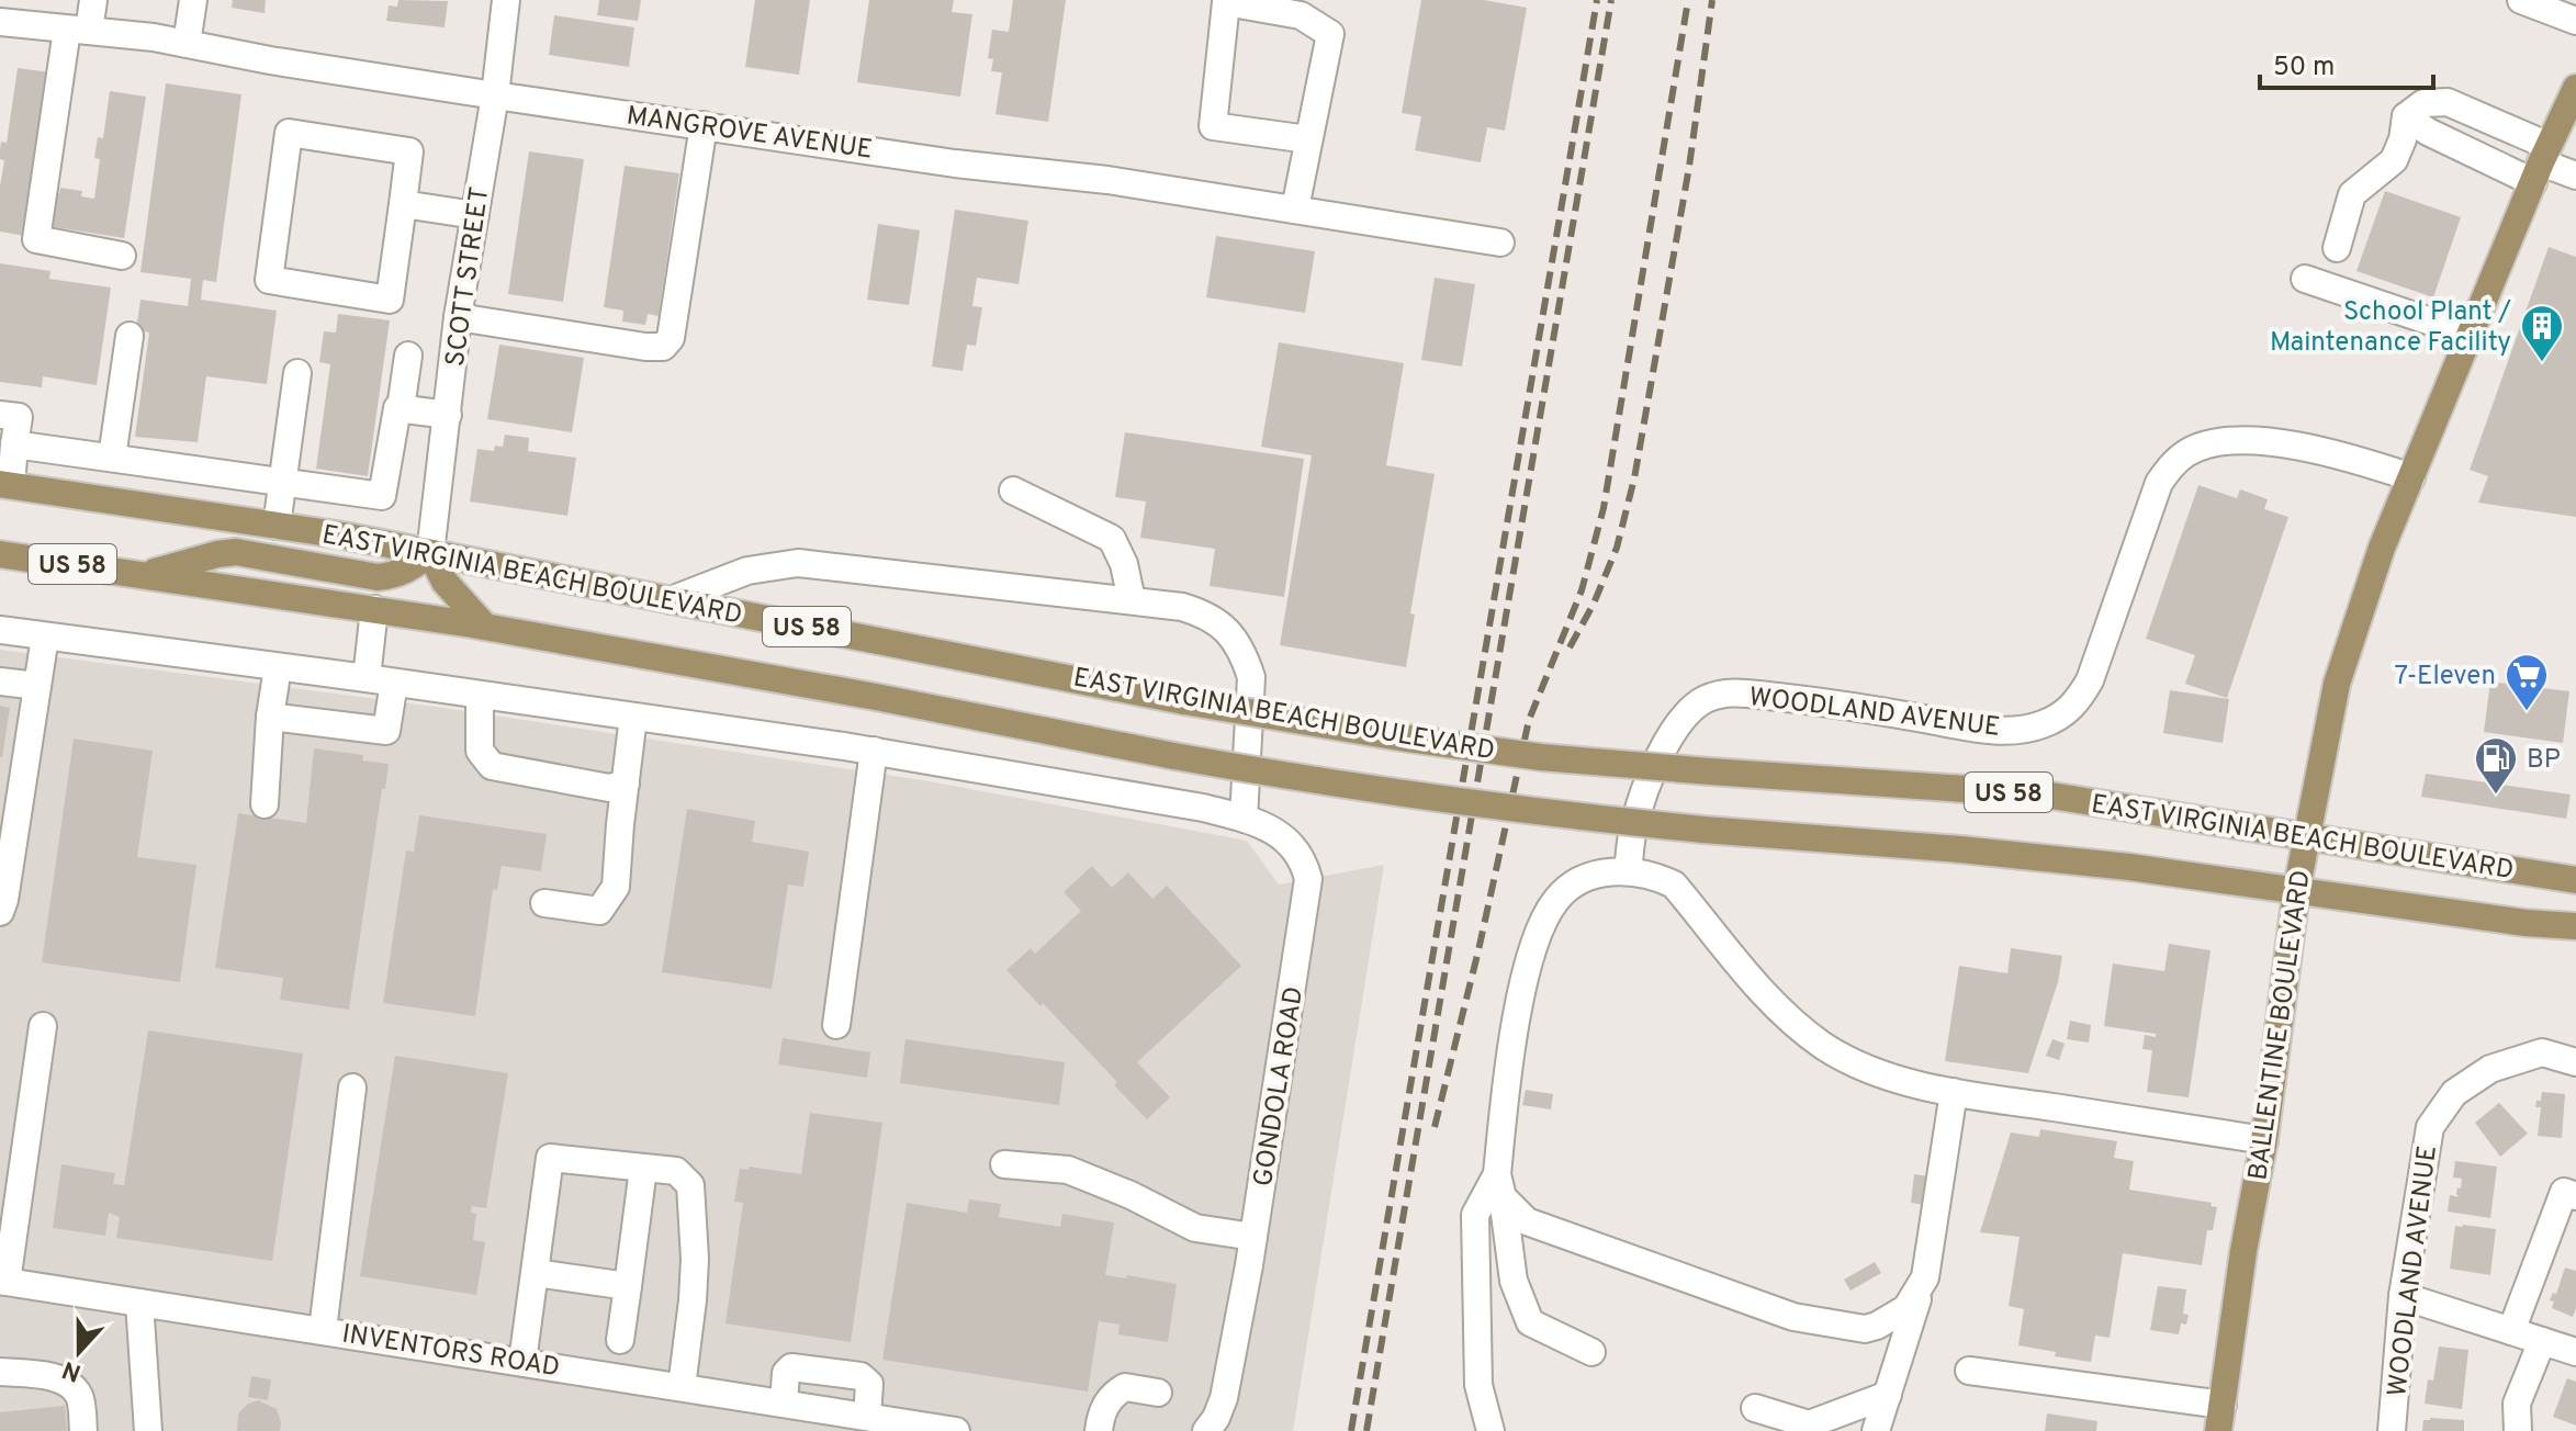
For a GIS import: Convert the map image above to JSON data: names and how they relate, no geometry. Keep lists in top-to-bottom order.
{
  "streets": {
    "main road": ["US 58", "EAST VIRGINIA BEACH BOULEVARD", "BALLENTINE BOULEVARD"],
    "street": [
      "MANGROVE AVENUE",
      "SCOTT STREET",
      "WOODLAND AVENUE",
      "GONDOLA ROAD",
      "INVENTORS ROAD"
    ]
  },
  "crossings": [
    ["MANGROVE AVENUE", "SCOTT STREET"],
    ["SCOTT STREET", "EAST VIRGINIA BEACH BOULEVARD"],
    ["EAST VIRGINIA BEACH BOULEVARD", "BALLENTINE BOULEVARD"],
    ["WOODLAND AVENUE", "BALLENTINE BOULEVARD"]
  ],
  "places": {
    "building": ["School Plant / Maintenance Facility"],
    "supermarket": ["7-Eleven"],
    "fuel station": ["BP"]
  },
  "scale_bar": "50 m",
  "north": "bottom"
}
